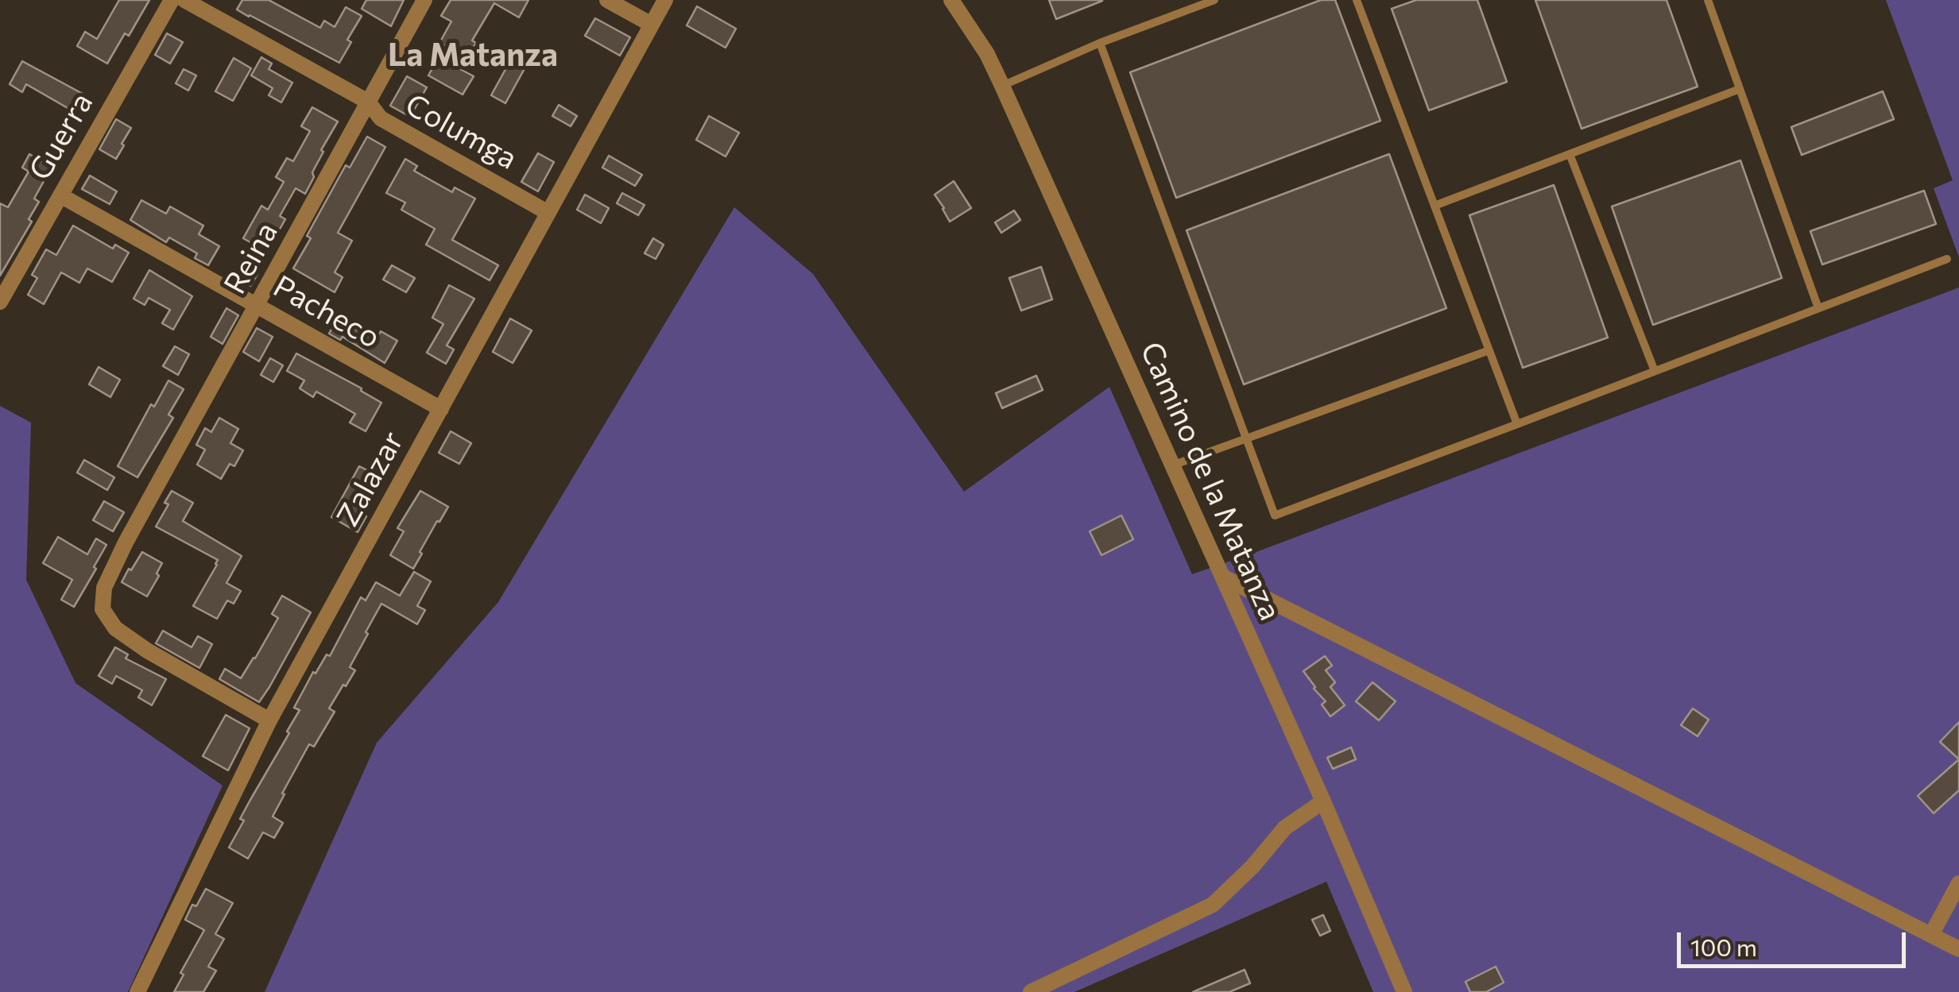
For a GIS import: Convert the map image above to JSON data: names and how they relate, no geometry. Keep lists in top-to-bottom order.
{
  "streets": {
    "street": [
      "Columga",
      "Guerra",
      "Reina",
      "Pacheco",
      "Zalazar",
      "Camino de la Matanza"
    ]
  },
  "crossings": [
    ["Columga", "Reina"],
    ["Columga", "Zalazar"],
    ["Guerra", "Pacheco"],
    ["Reina", "Pacheco"],
    ["Reina", "Zalazar"],
    ["Pacheco", "Zalazar"]
  ],
  "districts": ["La Matanza"],
  "scale_bar": "100 m"
}
